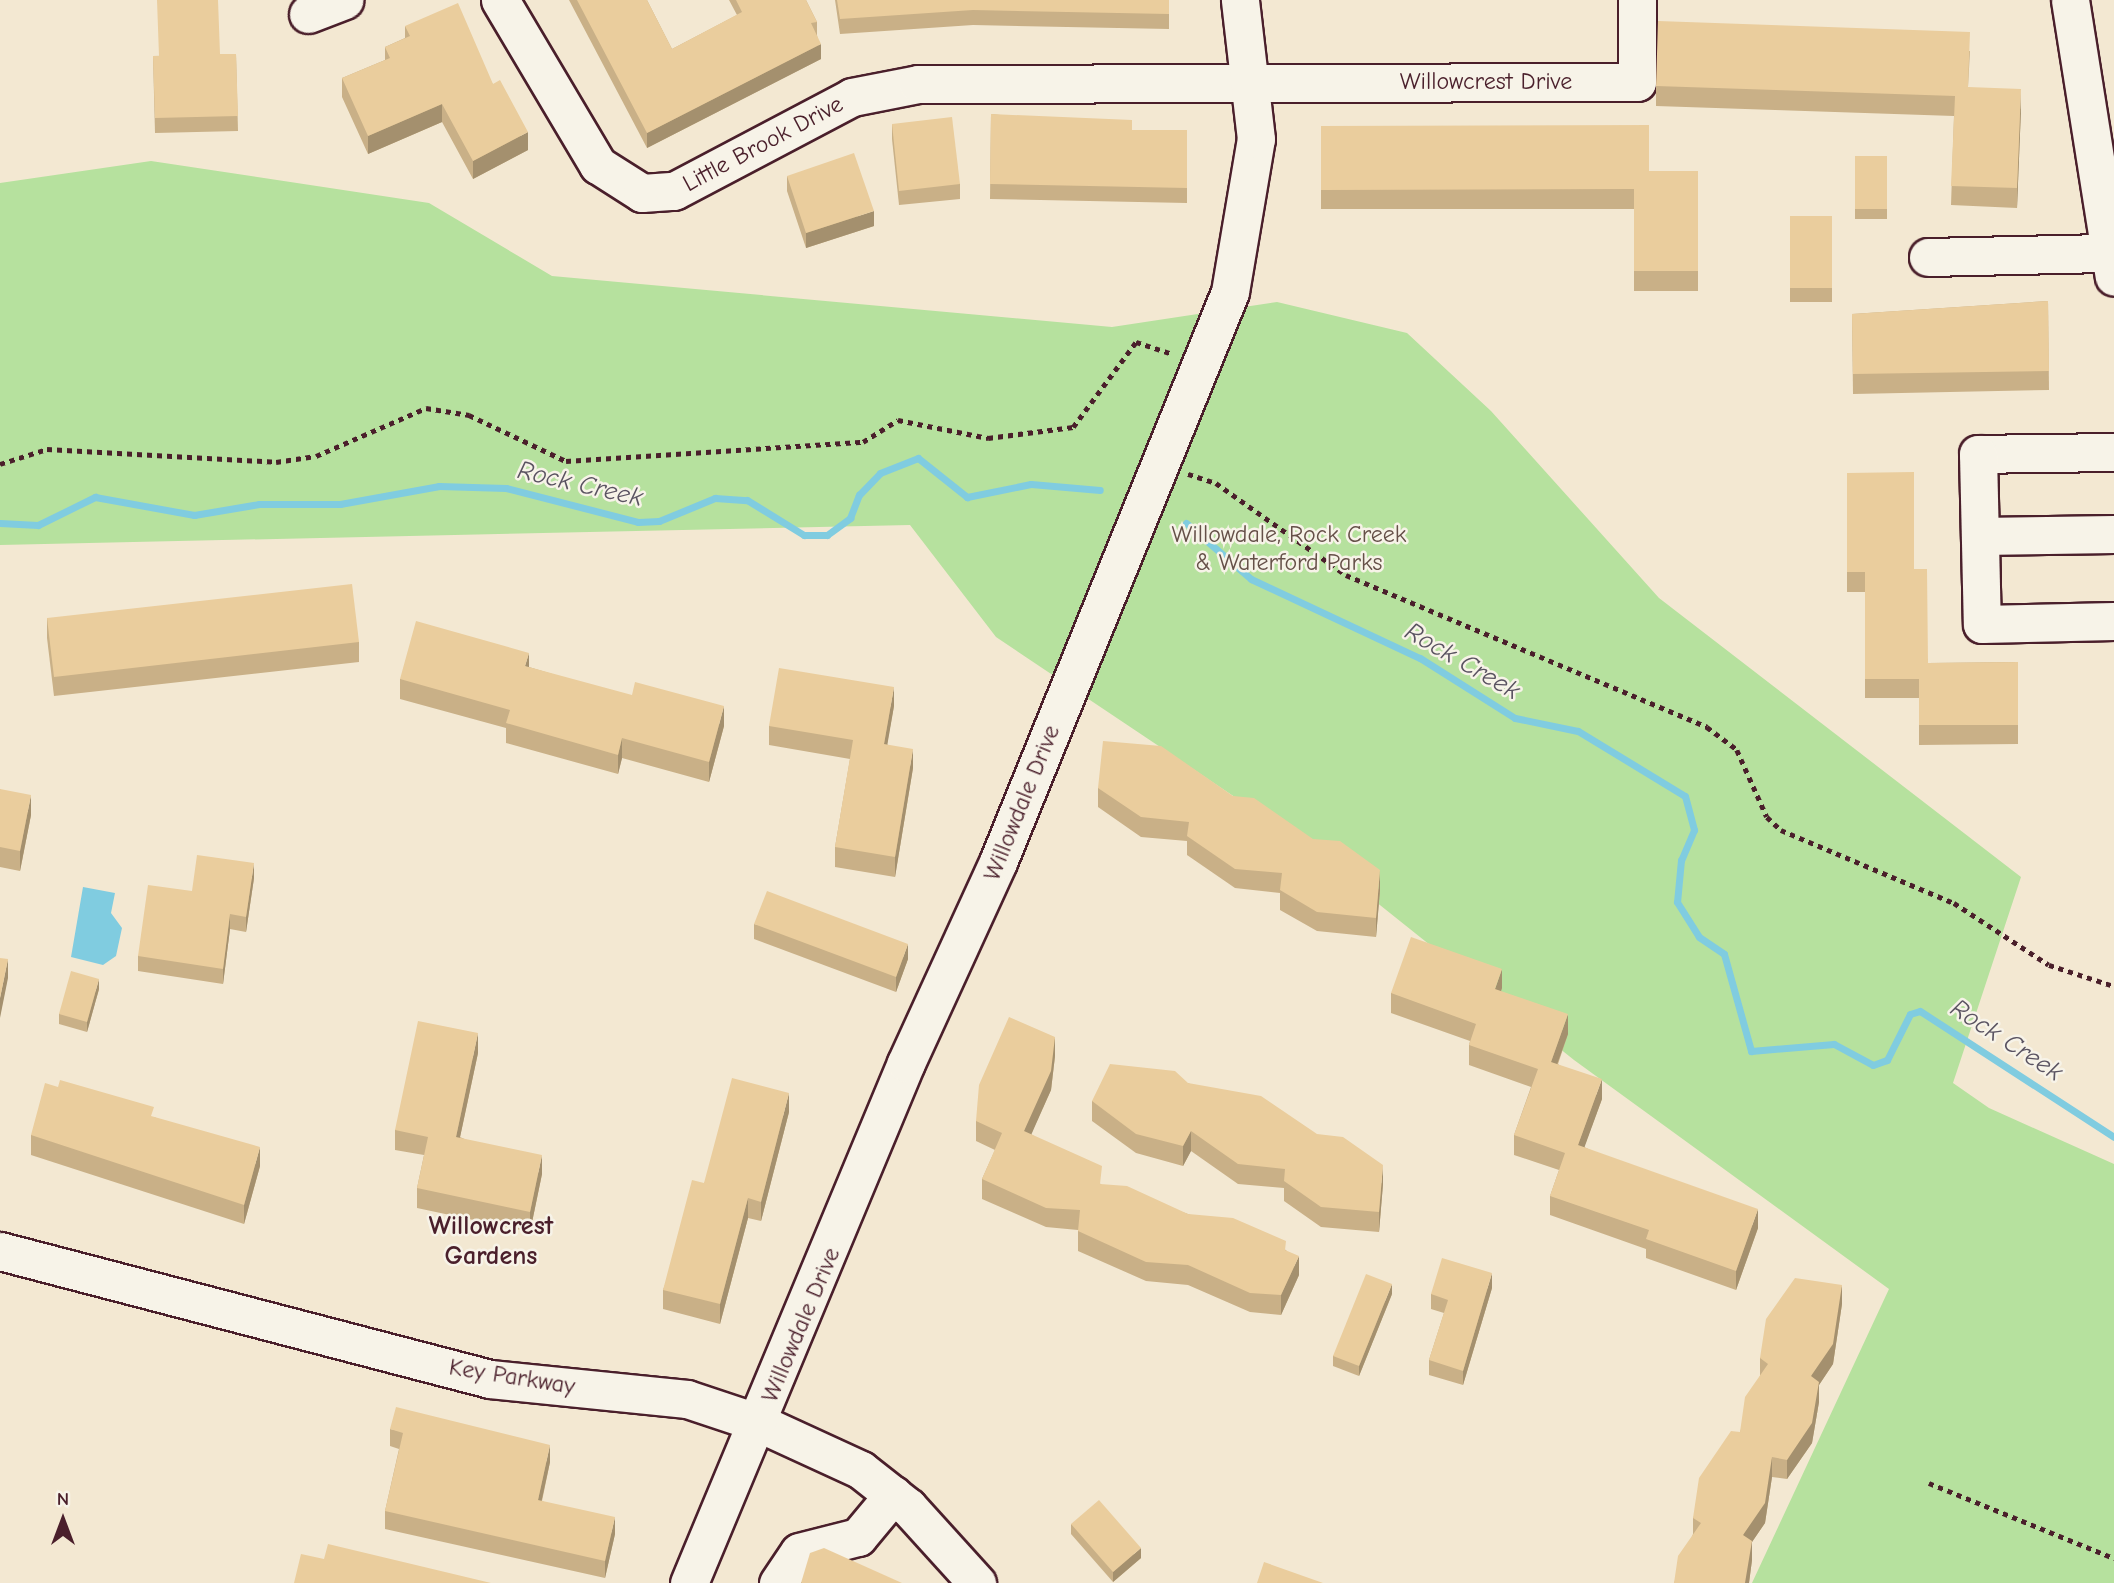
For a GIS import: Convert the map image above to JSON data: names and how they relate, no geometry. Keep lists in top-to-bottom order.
{
  "streets": {
    "street": [
      "Willowcrest Drive",
      "Little Brook Drive",
      "Willowdale Drive",
      "Key Parkway"
    ]
  },
  "crossings": [
    ["Willowcrest Drive", "Little Brook Drive"],
    ["Willowcrest Drive", "Willowdale Drive"],
    ["Little Brook Drive", "Willowdale Drive"],
    ["Willowdale Drive", "Key Parkway"]
  ],
  "districts": ["Willowcrest Gardens"],
  "water": ["Rock Creek"],
  "parks": ["Willowdale, Rock Creek & Waterford Parks"],
  "north": "top"
}
